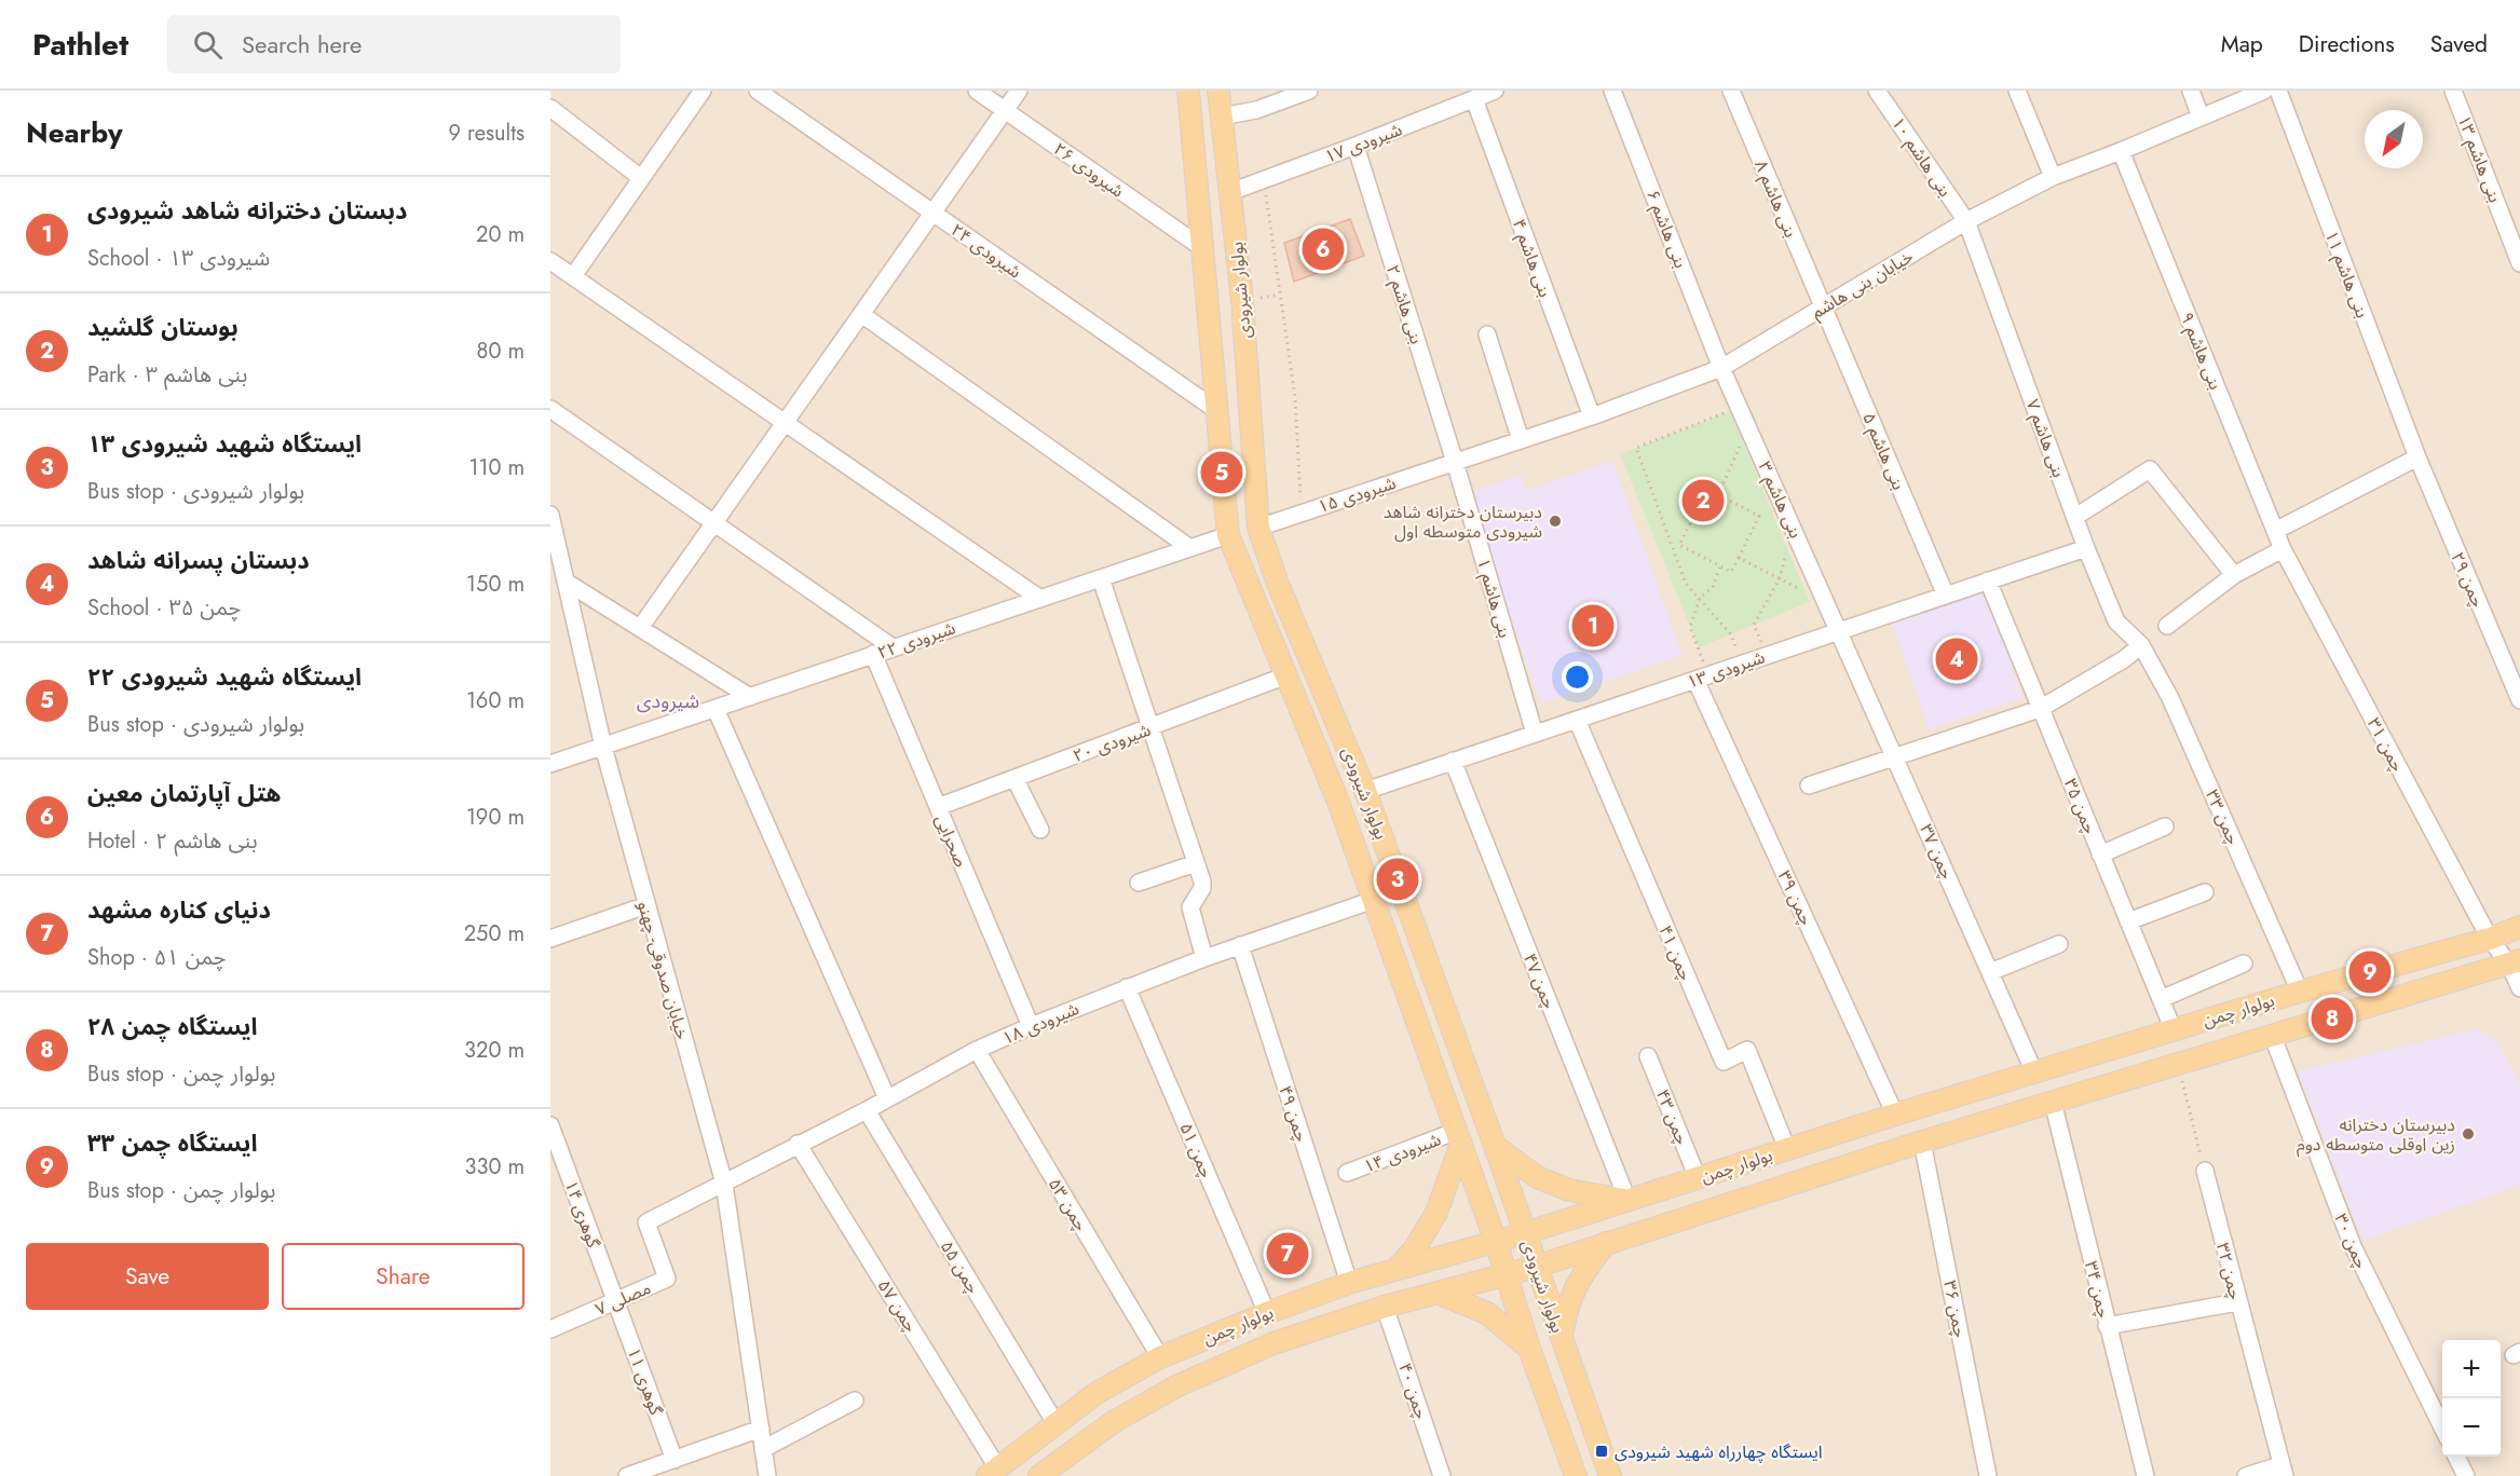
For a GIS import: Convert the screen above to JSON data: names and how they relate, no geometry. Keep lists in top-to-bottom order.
{
  "streets": {
    "main road": ["بولوار شیرودی", "بولوار چمن"],
    "street": [
      "شیرودی ۱۷",
      "بنی هاشم ۱۰",
      "بنی هاشم ۱۳",
      "شیرودی ۲۶",
      "بنی هاشم ۸",
      "بنی هاشم ۶",
      "شیرودی ۲۴",
      "بنی هاشم ۴",
      "بنی هاشم ۱۱",
      "خیابان بنی هاشم",
      "بنی هاشم ۲",
      "بنی هاشم ۹",
      "بنی هاشم ۷",
      "بنی هاشم ۵",
      "شیرودی ۱۵",
      "بنی هاشم ۳",
      "چمن ۲۹",
      "بنی هاشم ۱",
      "شیرودی ۲۲",
      "شیرودی ۱۳",
      "شیرودی ۲۰",
      "چمن ۳۱",
      "چمن ۳۵",
      "چمن ۳۳",
      "صحرایی",
      "چمن ۳۷",
      "چمن ۳۹",
      "چمن ۴۱",
      "خیابان صدوقی- چهنو",
      "چمن ۴۷",
      "شیرودی ۱۸",
      "چمن ۴۹",
      "چمن ۴۳",
      "چمن ۵۱",
      "شیرودی ۱۴",
      "چمن ۵۳",
      "گوهری ۱۴",
      "چمن ۳۰",
      "چمن ۵۵",
      "چمن ۳۲",
      "چمن ۳۴",
      "مصلی ۷",
      "چمن ۵۷",
      "چمن ۳۶",
      "گوهری ۱۱",
      "چمن ۴۰"
    ]
  },
  "crossings": [
    ["شیرودی ۱۷", "بنی هاشم ۴"],
    ["شیرودی ۱۷", "بولوار شیرودی"],
    ["شیرودی ۱۷", "بنی هاشم ۲"],
    ["بنی هاشم ۱۰", "خیابان بنی هاشم"],
    ["بنی هاشم ۱۰", "بنی هاشم ۷"],
    ["شیرودی ۲۶", "بولوار شیرودی"],
    ["بنی هاشم ۸", "خیابان بنی هاشم"],
    ["بنی هاشم ۸", "بنی هاشم ۵"],
    ["بنی هاشم ۶", "خیابان بنی هاشم"],
    ["بنی هاشم ۶", "بنی هاشم ۳"],
    ["شیرودی ۲۴", "بولوار شیرودی"],
    ["بنی هاشم ۴", "خیابان بنی هاشم"],
    ["بنی هاشم ۱۱", "چمن ۲۹"],
    ["خیابان بنی هاشم", "بنی هاشم ۲"],
    ["خیابان بنی هاشم", "بنی هاشم ۹"],
    ["خیابان بنی هاشم", "بنی هاشم ۷"],
    ["خیابان بنی هاشم", "بنی هاشم ۵"],
    ["خیابان بنی هاشم", "شیرودی ۱۵"],
    ["خیابان بنی هاشم", "بنی هاشم ۳"],
    ["خیابان بنی هاشم", "بنی هاشم ۱"],
    ["بولوار شیرودی", "شیرودی ۱۵"],
    ["بولوار شیرودی", "شیرودی ۲۲"],
    ["بولوار شیرودی", "شیرودی ۱۳"],
    ["بولوار شیرودی", "شیرودی ۲۰"],
    ["بولوار شیرودی", "بولوار چمن"],
    ["بولوار شیرودی", "شیرودی ۱۸"],
    ["بولوار شیرودی", "شیرودی ۱۴"],
    ["بنی هاشم ۲", "شیرودی ۱۵"],
    ["بنی هاشم ۲", "بنی هاشم ۱"],
    ["بنی هاشم ۹", "چمن ۳۱"],
    ["بنی هاشم ۷", "شیرودی ۱۳"],
    ["بنی هاشم ۷", "چمن ۳۳"],
    ["بنی هاشم ۵", "شیرودی ۱۳"],
    ["شیرودی ۱۵", "بنی هاشم ۱"],
    ["بنی هاشم ۳", "شیرودی ۱۳"],
    ["بنی هاشم ۳", "چمن ۳۷"],
    ["بنی هاشم ۱", "شیرودی ۱۳"],
    ["شیرودی ۲۲", "صحرایی"],
    ["شیرودی ۲۲", "خیابان صدوقی- چهنو"],
    ["شیرودی ۱۳", "چمن ۳۵"],
    ["شیرودی ۱۳", "چمن ۳۷"],
    ["شیرودی ۱۳", "چمن ۳۹"],
    ["شیرودی ۱۳", "چمن ۴۱"],
    ["شیرودی ۱۳", "چمن ۴۷"],
    ["شیرودی ۲۰", "صحرایی"],
    ["چمن ۳۱", "بولوار چمن"],
    ["چمن ۳۵", "بولوار چمن"],
    ["چمن ۳۳", "بولوار چمن"],
    ["صحرایی", "شیرودی ۱۸"],
    ["چمن ۳۷", "بولوار چمن"],
    ["چمن ۳۹", "بولوار چمن"],
    ["چمن ۴۱", "بولوار چمن"],
    ["خیابان صدوقی- چهنو", "شیرودی ۱۸"],
    ["خیابان صدوقی- چهنو", "مصلی ۷"],
    ["چمن ۴۷", "بولوار چمن"],
    ["بولوار چمن", "چمن ۴۹"],
    ["بولوار چمن", "چمن ۴۳"],
    ["بولوار چمن", "چمن ۵۱"],
    ["بولوار چمن", "چمن ۵۳"],
    ["بولوار چمن", "چمن ۳۰"],
    ["بولوار چمن", "چمن ۵۵"],
    ["بولوار چمن", "چمن ۳۴"],
    ["بولوار چمن", "چمن ۵۷"],
    ["بولوار چمن", "چمن ۳۶"],
    ["بولوار چمن", "چمن ۴۰"],
    ["شیرودی ۱۸", "چمن ۴۹"],
    ["شیرودی ۱۸", "چمن ۵۱"],
    ["شیرودی ۱۸", "چمن ۵۳"],
    ["شیرودی ۱۸", "چمن ۵۵"],
    ["شیرودی ۱۸", "مصلی ۷"],
    ["شیرودی ۱۸", "چمن ۵۷"],
    ["گوهری ۱۴", "مصلی ۷"],
    ["گوهری ۱۴", "گوهری ۱۱"],
    ["مصلی ۷", "گوهری ۱۱"]
  ],
  "districts": ["شیرودی"],
  "places": {
    "other": ["دبیرستان دخترانه شاهد شیرودی متوسطه اول", "دبیرستان دخترانه زین اوقلی متوسطه دوم"],
    "transit": ["ایستگاه چهارراه شهید شیرودی"]
  },
  "north": "bottom left",
  "page": {
    "header": "Pathlet",
    "search": "Search here",
    "nav": ["Map", "Directions", "Saved"],
    "heading": ["Nearby", "9 results"],
    "list": [
      {
        "mark": "1",
        "name": "دبستان دخترانه شاهد شیرودی",
        "note": "School · شیرودی ۱۳",
        "value": "20 m"
      },
      {
        "mark": "2",
        "name": "بوستان گلشید",
        "note": "Park · بنی هاشم ۳",
        "value": "80 m"
      },
      {
        "mark": "3",
        "name": "ایستگاه شهید شیرودی ۱۳",
        "note": "Bus stop · بولوار شیرودی",
        "value": "110 m"
      },
      {
        "mark": "4",
        "name": "دبستان پسرانه شاهد",
        "note": "School · چمن ۳۵",
        "value": "150 m"
      },
      {
        "mark": "5",
        "name": "ایستگاه شهید شیرودی ۲۲",
        "note": "Bus stop · بولوار شیرودی",
        "value": "160 m"
      },
      {
        "mark": "6",
        "name": "هتل آپارتمان معین",
        "note": "Hotel · بنی هاشم ۲",
        "value": "190 m"
      },
      {
        "mark": "7",
        "name": "دنیای کناره مشهد",
        "note": "Shop · چمن ۵۱",
        "value": "250 m"
      },
      {
        "mark": "8",
        "name": "ایستگاه چمن ۲۸",
        "note": "Bus stop · بولوار چمن",
        "value": "320 m"
      },
      {
        "mark": "9",
        "name": "ایستگاه چمن ۳۳",
        "note": "Bus stop · بولوار چمن",
        "value": "330 m"
      }
    ],
    "pins": [
      "6",
      "5",
      "2",
      "1",
      "4",
      "3",
      "9",
      "8",
      "7"
    ],
    "buttons": ["Save", "Share"],
    "map_buttons": ["+", "−"]
  }
}
